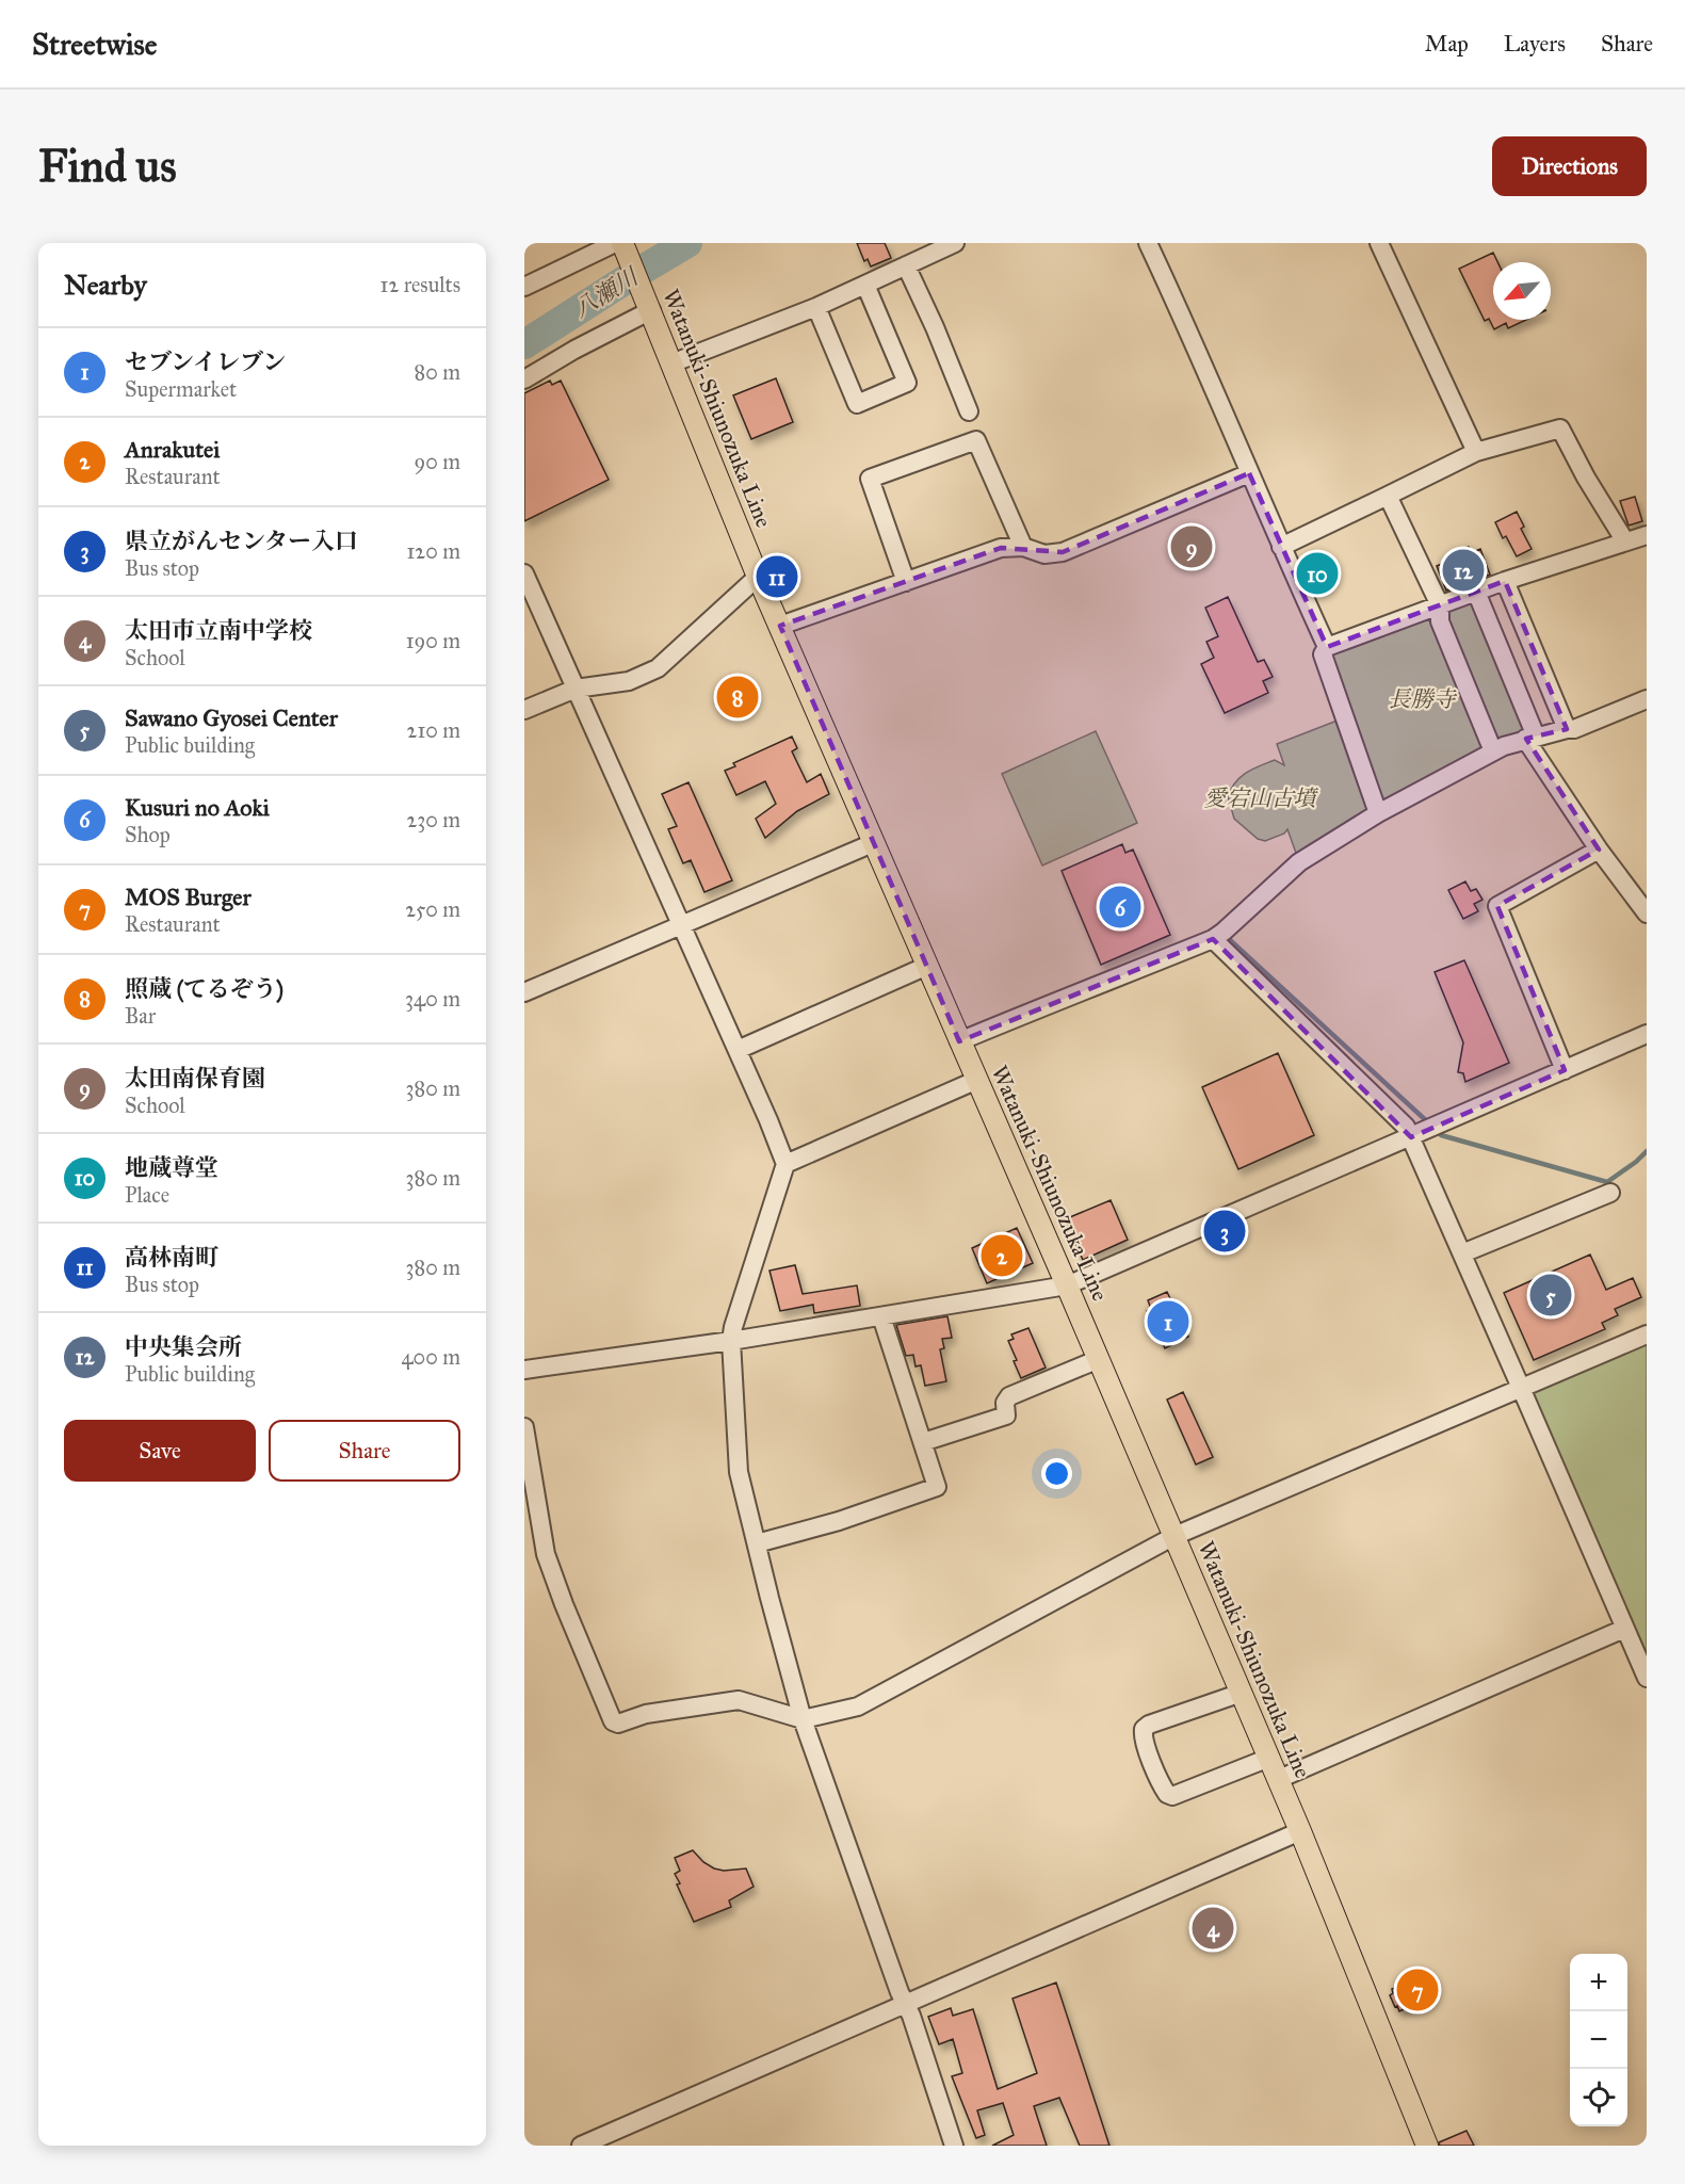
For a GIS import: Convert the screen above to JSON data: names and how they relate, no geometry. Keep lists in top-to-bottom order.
{
  "streets": {
    "main road": ["Watanuki-Shiunozuka Line"]
  },
  "water": ["八瀬川"],
  "parks": ["長勝寺", "愛宕山古墳"],
  "north": "bottom left",
  "page": {
    "header": "Streetwise",
    "nav": ["Map", "Layers", "Share"],
    "buttons": [
      "Directions",
      ["Save", "Share"]
    ],
    "title": "Find us",
    "heading": ["Nearby", "12 results"],
    "list": [
      {
        "mark": "1",
        "name": "セブンイレブン",
        "note": "Supermarket",
        "value": "80 m"
      },
      {
        "mark": "2",
        "name": "Anrakutei",
        "note": "Restaurant",
        "value": "90 m"
      },
      {
        "mark": "3",
        "name": "県立がんセンター入口",
        "note": "Bus stop",
        "value": "120 m"
      },
      {
        "mark": "4",
        "name": "太田市立南中学校",
        "note": "School",
        "value": "190 m"
      },
      {
        "mark": "5",
        "name": "Sawano Gyosei Center",
        "note": "Public building",
        "value": "210 m"
      },
      {
        "mark": "6",
        "name": "Kusuri no Aoki",
        "note": "Shop",
        "value": "230 m"
      },
      {
        "mark": "7",
        "name": "MOS Burger",
        "note": "Restaurant",
        "value": "250 m"
      },
      {
        "mark": "8",
        "name": "照蔵 (てるぞう)",
        "note": "Bar",
        "value": "340 m"
      },
      {
        "mark": "9",
        "name": "太田南保育園",
        "note": "School",
        "value": "380 m"
      },
      {
        "mark": "10",
        "name": "地蔵尊堂",
        "note": "Place",
        "value": "380 m"
      },
      {
        "mark": "11",
        "name": "高林南町",
        "note": "Bus stop",
        "value": "380 m"
      },
      {
        "mark": "12",
        "name": "中央集会所",
        "note": "Public building",
        "value": "400 m"
      }
    ],
    "pins": [
      "9",
      "12",
      "10",
      "11",
      "8",
      "6",
      "3",
      "2",
      "5",
      "1",
      "4",
      "7"
    ],
    "map_buttons": ["+", "−"]
  }
}
